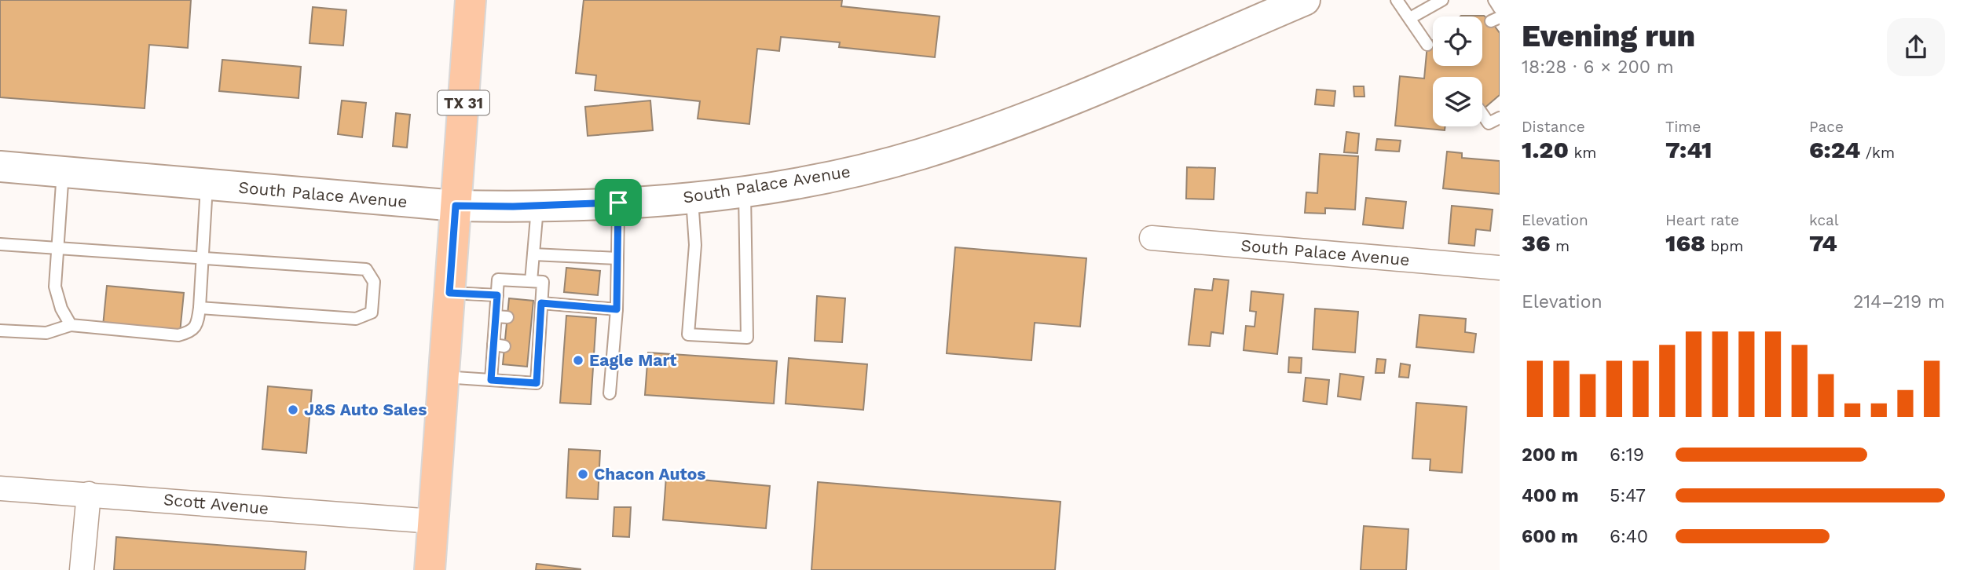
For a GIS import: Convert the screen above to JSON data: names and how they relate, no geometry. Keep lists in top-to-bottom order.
{
  "streets": {
    "main road": ["TX 31", "South Palace Avenue"],
    "street": ["Scott Avenue"]
  },
  "crossings": [
    ["TX 31", "South Palace Avenue"],
    ["TX 31", "Scott Avenue"]
  ],
  "places": ["Eagle Mart", "J&S Auto Sales", "Chacon Autos"],
  "page": {
    "heading": ["Evening run", "18:28 · 6 × 200 m"],
    "stats": [
      ["Distance", "1.20 km"],
      ["Time", "7:41"],
      ["Pace", "6:24 /km"],
      ["Elevation", "36 m"],
      ["Heart rate", "168 bpm"],
      ["kcal", "74"]
    ],
    "chart": ["Elevation", "214–219 m"],
    "list": [
      {
        "name": "200 m",
        "note": "6:19"
      },
      {
        "name": "400 m",
        "note": "5:47"
      },
      {
        "name": "600 m",
        "note": "6:40"
      }
    ]
  }
}
